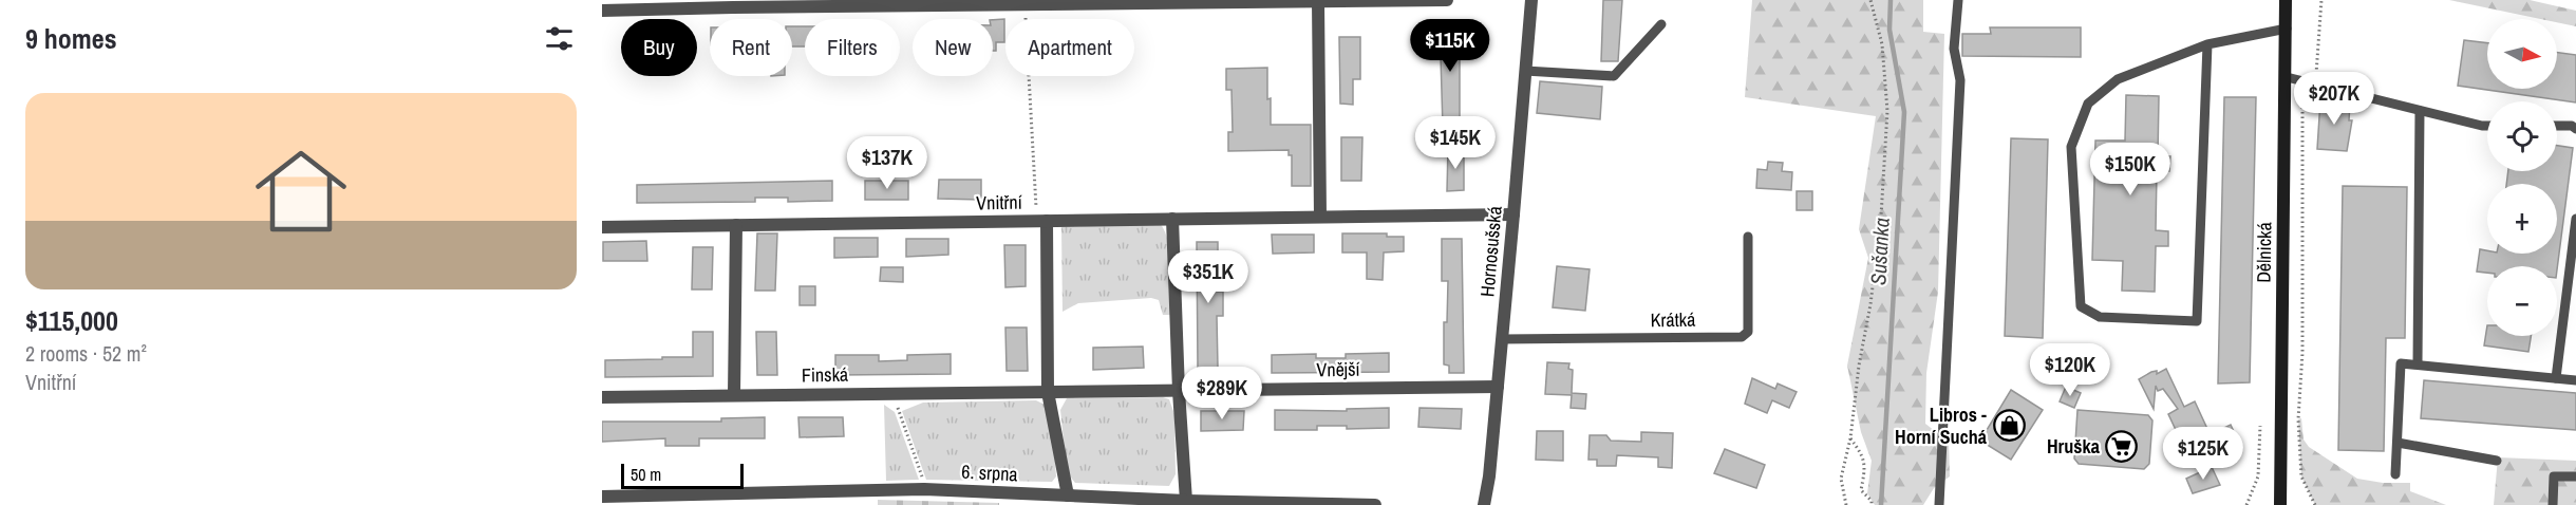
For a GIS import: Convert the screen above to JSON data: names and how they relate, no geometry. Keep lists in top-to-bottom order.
{
  "streets": {
    "main road": ["Dělnická"],
    "street": [
      "Vnitřní",
      "Hornosušská",
      "Vnější",
      "Finská",
      "6. srpna"
    ],
    "lane": ["Krátká"]
  },
  "crossings": [
    ["Vnitřní", "Hornosušská"],
    ["Hornosušská", "Krátká"],
    ["Hornosušská", "Vnější"],
    ["Vnější", "Finská"]
  ],
  "water": ["Sušanka"],
  "places": {
    "shop": ["Libros - Horní Suchá"],
    "supermarket": ["Hruška"]
  },
  "scale_bar": "50 m",
  "north": "right",
  "page": {
    "heading": "9 homes",
    "map_buttons": ["+", "−"],
    "price": [
      "$115K",
      "$207K",
      "$145K",
      "$137K",
      "$150K",
      "$351K",
      "$120K",
      "$289K",
      "$125K"
    ],
    "chip": [
      "Buy",
      "Rent",
      "Filters",
      "New",
      "Apartment"
    ],
    "list": [
      {
        "name": "$115,000",
        "note": "2 rooms · 52 m² · Vnitřní"
      }
    ],
    "scale": "50 m"
  }
}
